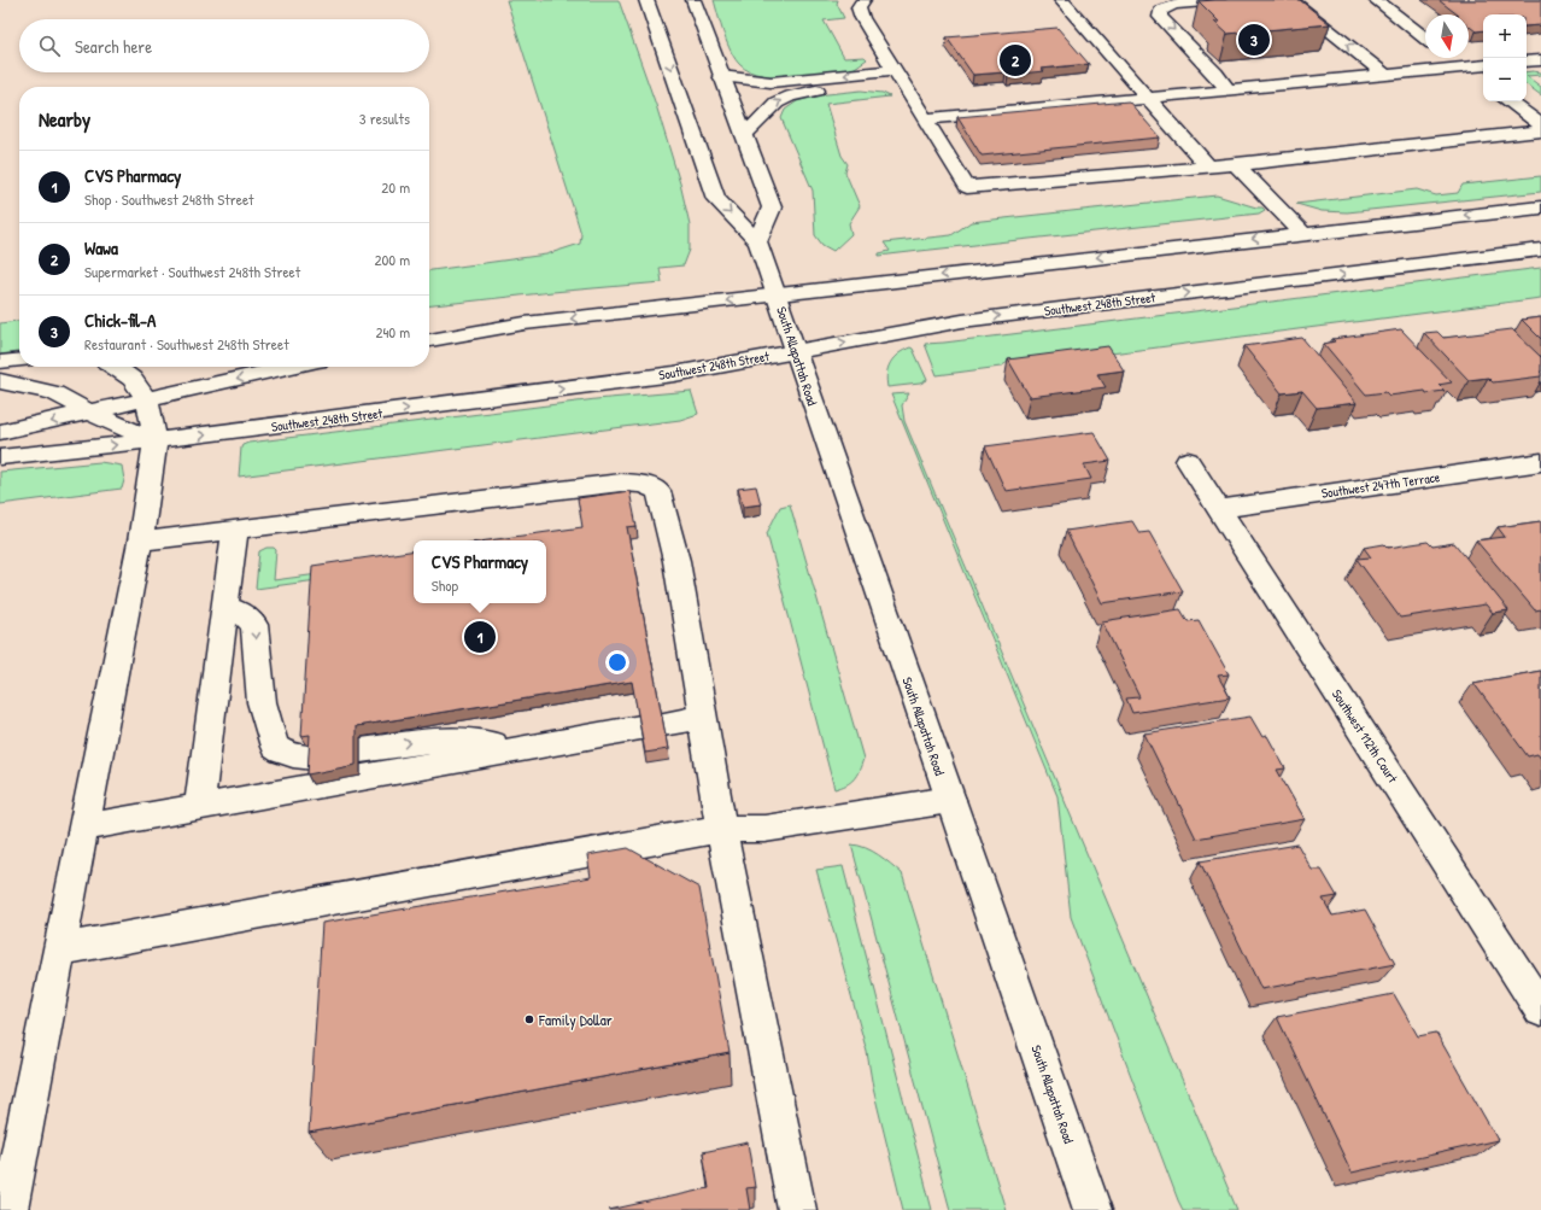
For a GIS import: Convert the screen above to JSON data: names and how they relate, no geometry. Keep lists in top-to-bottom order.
{
  "streets": {
    "street": [
      "Southwest 248th Street",
      "South Allapattah Road",
      "Southwest 247th Terrace",
      "Southwest 112th Court"
    ]
  },
  "crossings": [
    ["Southwest 248th Street", "South Allapattah Road"],
    ["Southwest 247th Terrace", "Southwest 112th Court"]
  ],
  "places": ["Family Dollar"],
  "north": "bottom",
  "page": {
    "map_buttons": ["+", "−"],
    "search": "Search here",
    "pins": ["3", "2", "1"],
    "heading": ["Nearby", "3 results"],
    "list": [
      {
        "mark": "1",
        "name": "CVS Pharmacy",
        "note": "Shop · Southwest 248th Street",
        "value": "20 m"
      },
      {
        "mark": "2",
        "name": "Wawa",
        "note": "Supermarket · Southwest 248th Street",
        "value": "200 m"
      },
      {
        "mark": "3",
        "name": "Chick-fil-A",
        "note": "Restaurant · Southwest 248th Street",
        "value": "240 m"
      }
    ],
    "popup": ["CVS Pharmacy", "Shop"]
  }
}
